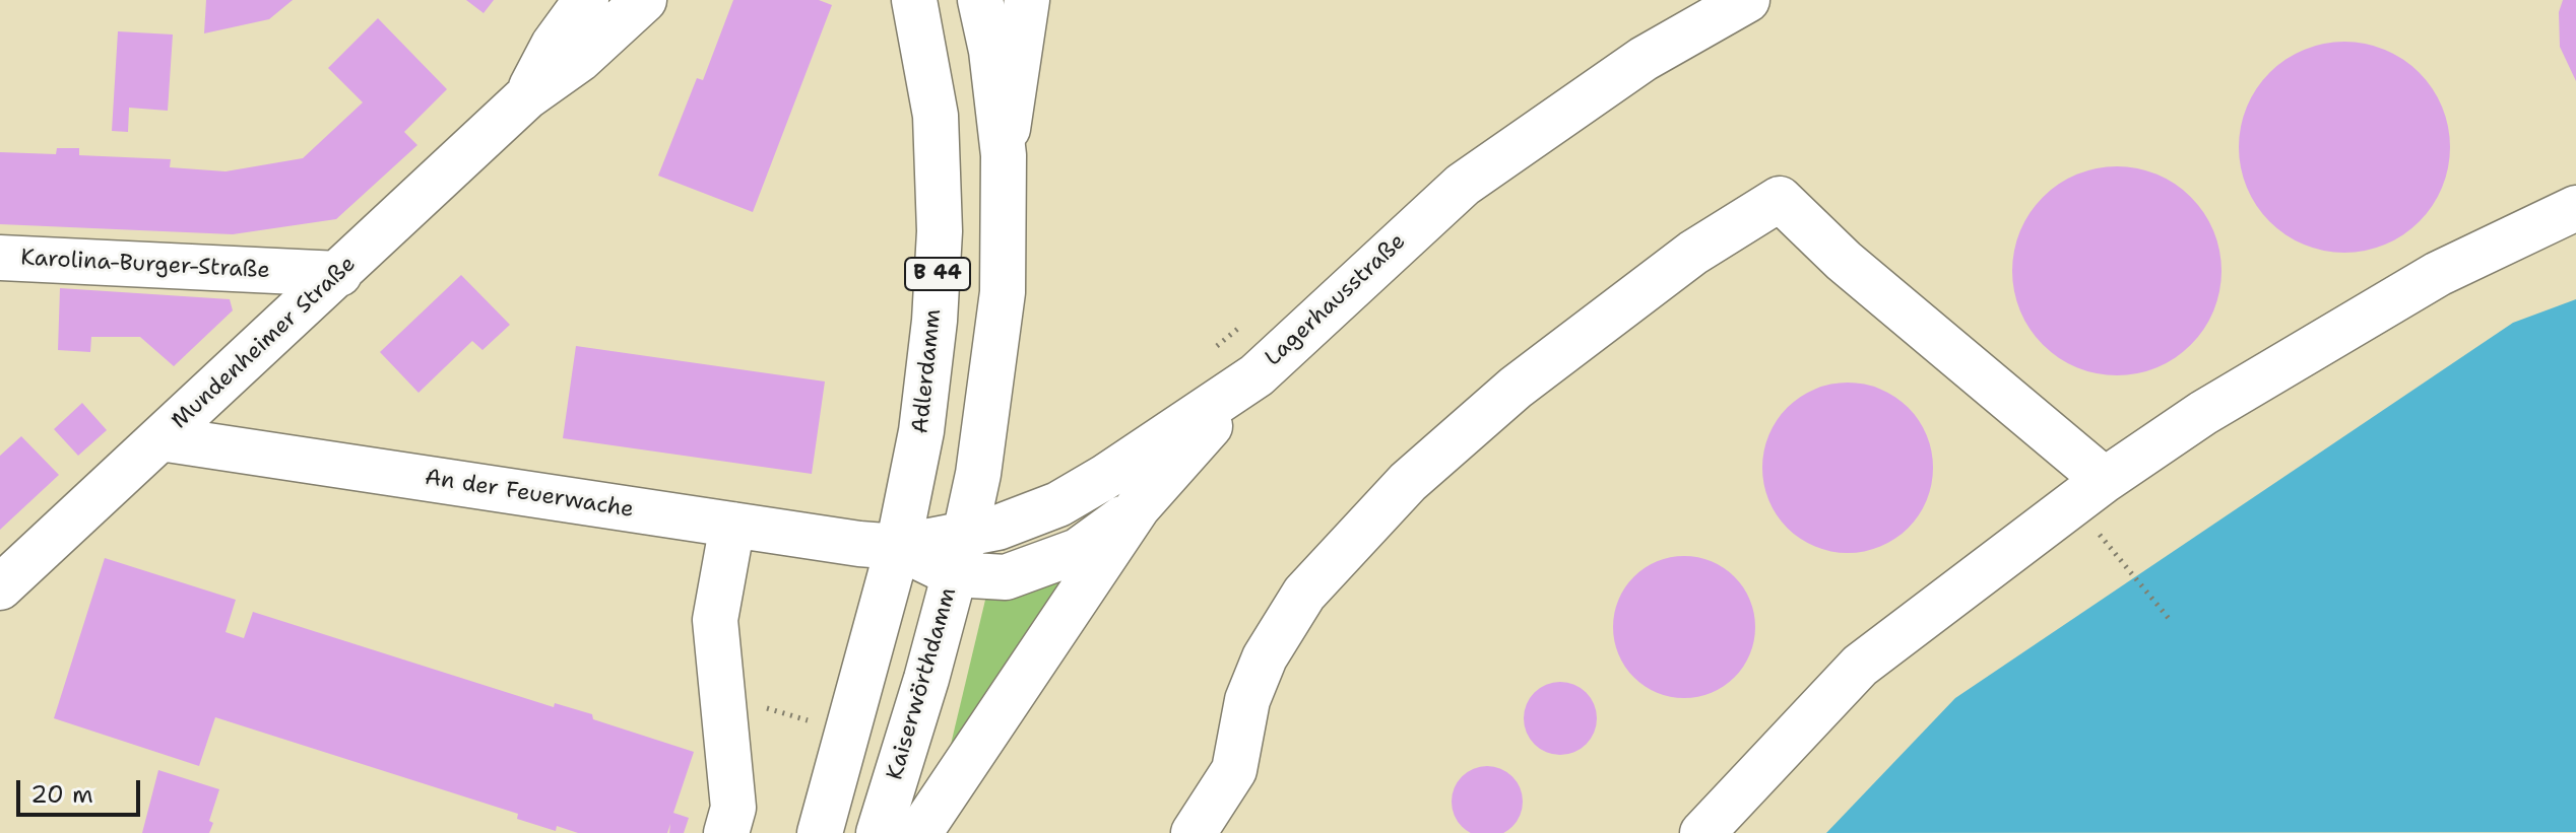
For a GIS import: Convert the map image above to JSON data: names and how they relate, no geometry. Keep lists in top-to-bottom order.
{
  "streets": {
    "street": [
      "Karolina-Burger-Straße",
      "B 44",
      "Lagerhausstraße",
      "Mundenheimer Straße",
      "Adlerdamm",
      "An der Feuerwache",
      "Kaiserwörthdamm"
    ]
  },
  "crossings": [
    ["Karolina-Burger-Straße", "Mundenheimer Straße"],
    ["B 44", "Lagerhausstraße"],
    ["B 44", "Adlerdamm"],
    ["B 44", "An der Feuerwache"],
    ["B 44", "Kaiserwörthdamm"],
    ["Lagerhausstraße", "Adlerdamm"],
    ["Lagerhausstraße", "An der Feuerwache"],
    ["Lagerhausstraße", "Kaiserwörthdamm"],
    ["Mundenheimer Straße", "An der Feuerwache"],
    ["Adlerdamm", "An der Feuerwache"]
  ],
  "scale_bar": "20 m"
}
